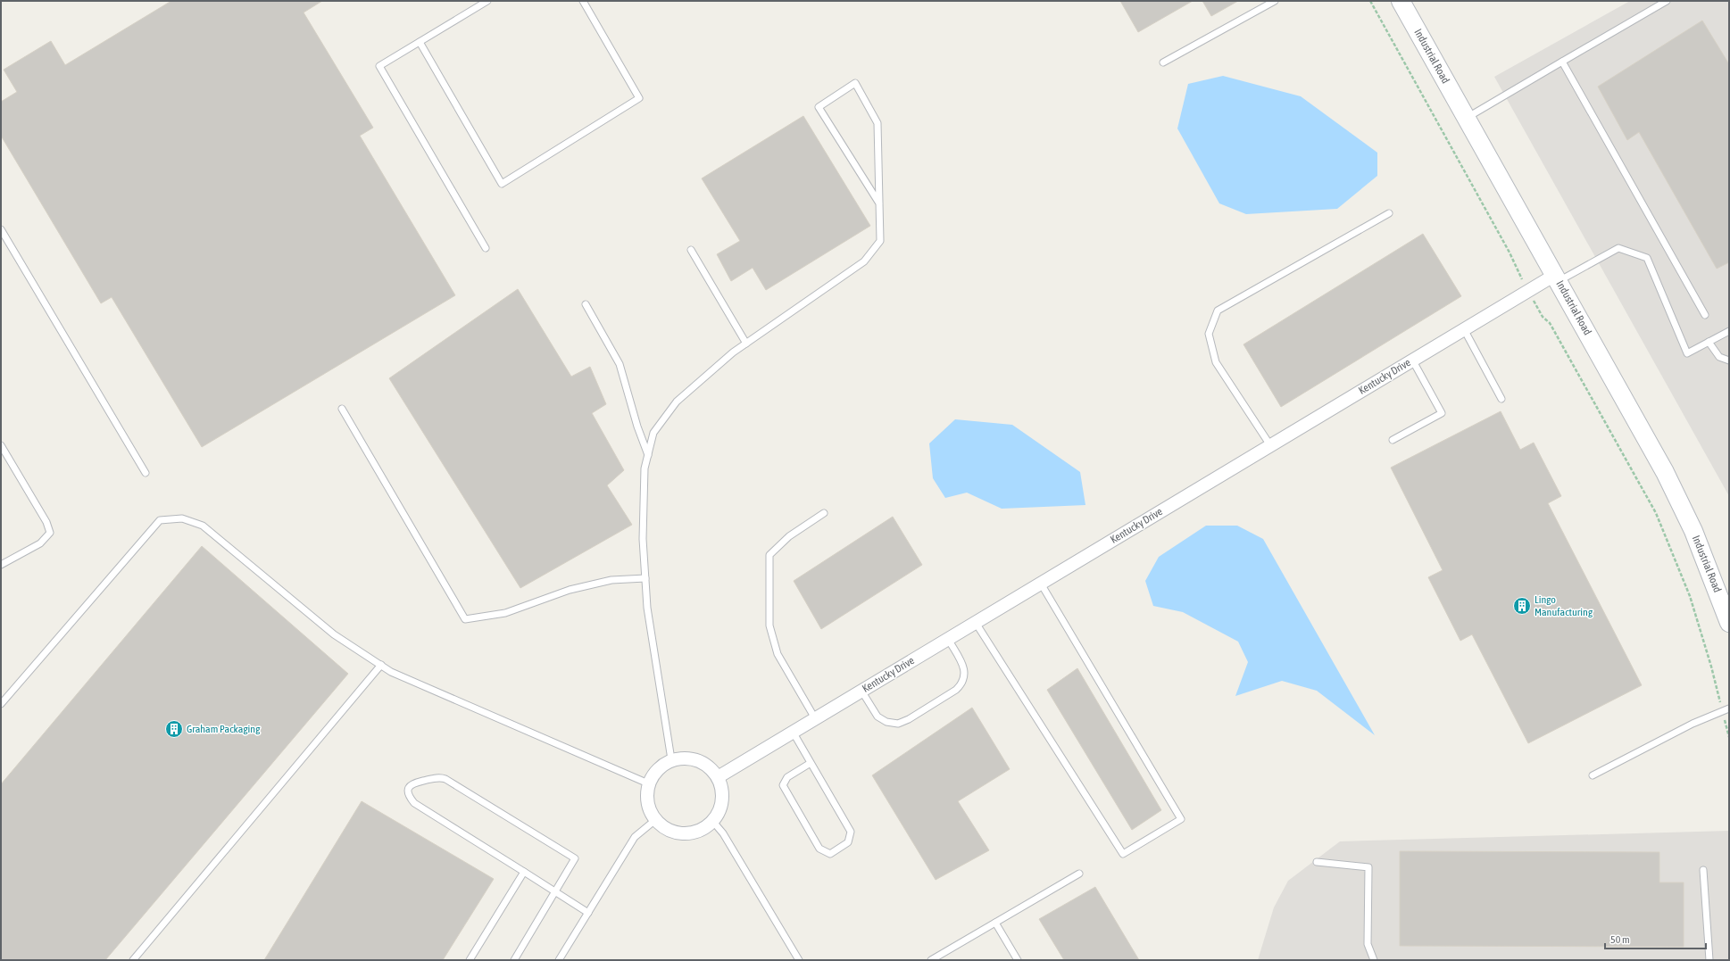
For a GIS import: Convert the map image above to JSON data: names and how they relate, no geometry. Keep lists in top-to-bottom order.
{
  "streets": {
    "main road": ["Industrial Road"],
    "street": ["Kentucky Drive"]
  },
  "crossings": [
    ["Industrial Road", "Kentucky Drive"]
  ],
  "places": {
    "building": ["Lingo Manufacturing", "Graham Packaging"]
  },
  "scale_bar": "50 m"
}
